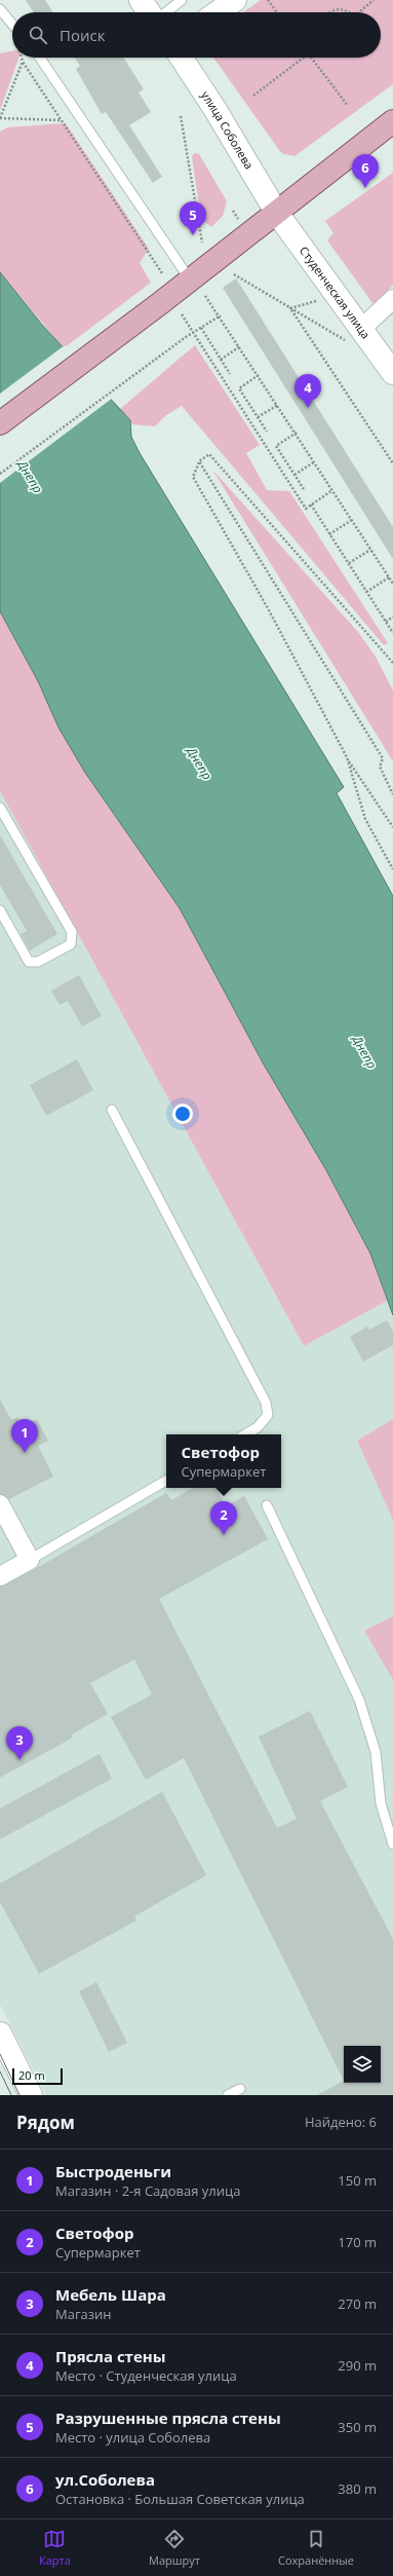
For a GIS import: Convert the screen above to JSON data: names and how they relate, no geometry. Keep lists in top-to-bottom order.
{
  "streets": {
    "main road": ["улица Соболева", "Студенческая улица"]
  },
  "crossings": [
    ["улица Соболева", "Студенческая улица"]
  ],
  "water": ["Днепр"],
  "scale_bar": "20 m",
  "page": {
    "search": "Поиск",
    "pins": [
      "6",
      "5",
      "4",
      "1",
      "2",
      "3"
    ],
    "popup": ["Светофор", "Супермаркет"],
    "scale": "20 m",
    "heading": ["Рядом", "Найдено: 6"],
    "list": [
      {
        "mark": "1",
        "name": "Быстроденьги",
        "note": "Магазин · 2-я Садовая улица",
        "value": "150 m"
      },
      {
        "mark": "2",
        "name": "Светофор",
        "note": "Супермаркет",
        "value": "170 m"
      },
      {
        "mark": "3",
        "name": "Мебель Шара",
        "note": "Магазин",
        "value": "270 m"
      },
      {
        "mark": "4",
        "name": "Прясла стены",
        "note": "Место · Студенческая улица",
        "value": "290 m"
      },
      {
        "mark": "5",
        "name": "Разрушенные прясла стены",
        "note": "Место · улица Соболева",
        "value": "350 m"
      },
      {
        "mark": "6",
        "name": "ул.Соболева",
        "note": "Остановка · Большая Советская улица",
        "value": "380 m"
      }
    ],
    "nav": ["Карта", "Маршрут", "Сохранённые"]
  }
}
